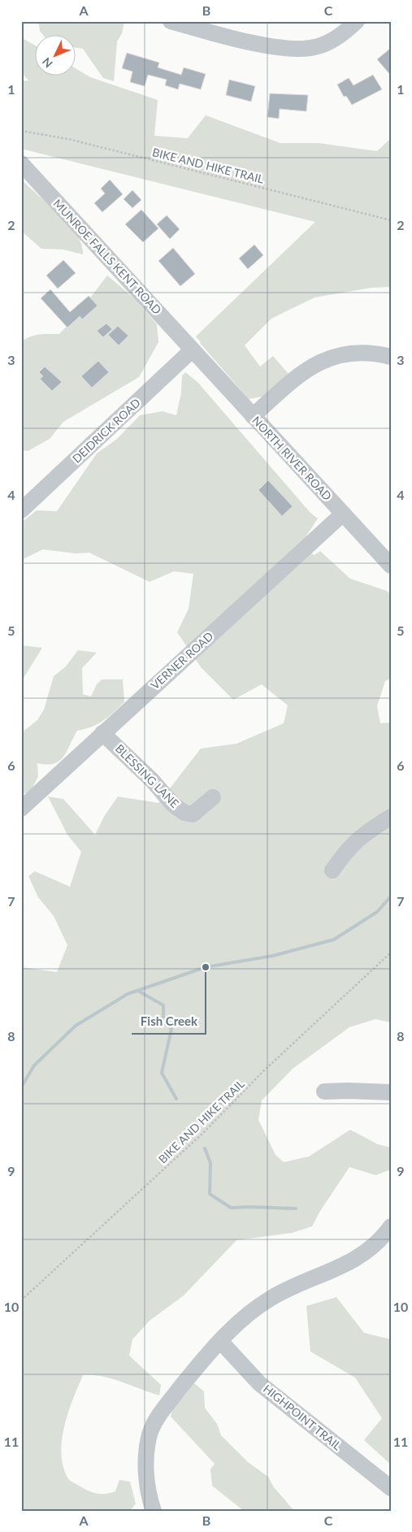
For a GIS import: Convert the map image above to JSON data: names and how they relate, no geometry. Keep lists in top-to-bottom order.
{
  "streets": {
    "street": [
      "MUNROE FALLS KENT ROAD",
      "DEIDRICK ROAD",
      "NORTH RIVER ROAD",
      "VERNER ROAD",
      "BLESSING LANE",
      "HIGHPOINT TRAIL"
    ],
    "path": ["BIKE AND HIKE TRAIL"]
  },
  "crossings": [
    ["MUNROE FALLS KENT ROAD", "DEIDRICK ROAD"],
    ["MUNROE FALLS KENT ROAD", "NORTH RIVER ROAD"],
    ["DEIDRICK ROAD", "NORTH RIVER ROAD"],
    ["NORTH RIVER ROAD", "VERNER ROAD"],
    ["VERNER ROAD", "BLESSING LANE"]
  ],
  "places": ["Fish Creek"],
  "north": "bottom left",
  "grid": {
    "columns": ["A", "B", "C"],
    "rows": [
      "1",
      "2",
      "3",
      "4",
      "5",
      "6",
      "7",
      "8",
      "9",
      "10",
      "11"
    ]
  }
}
